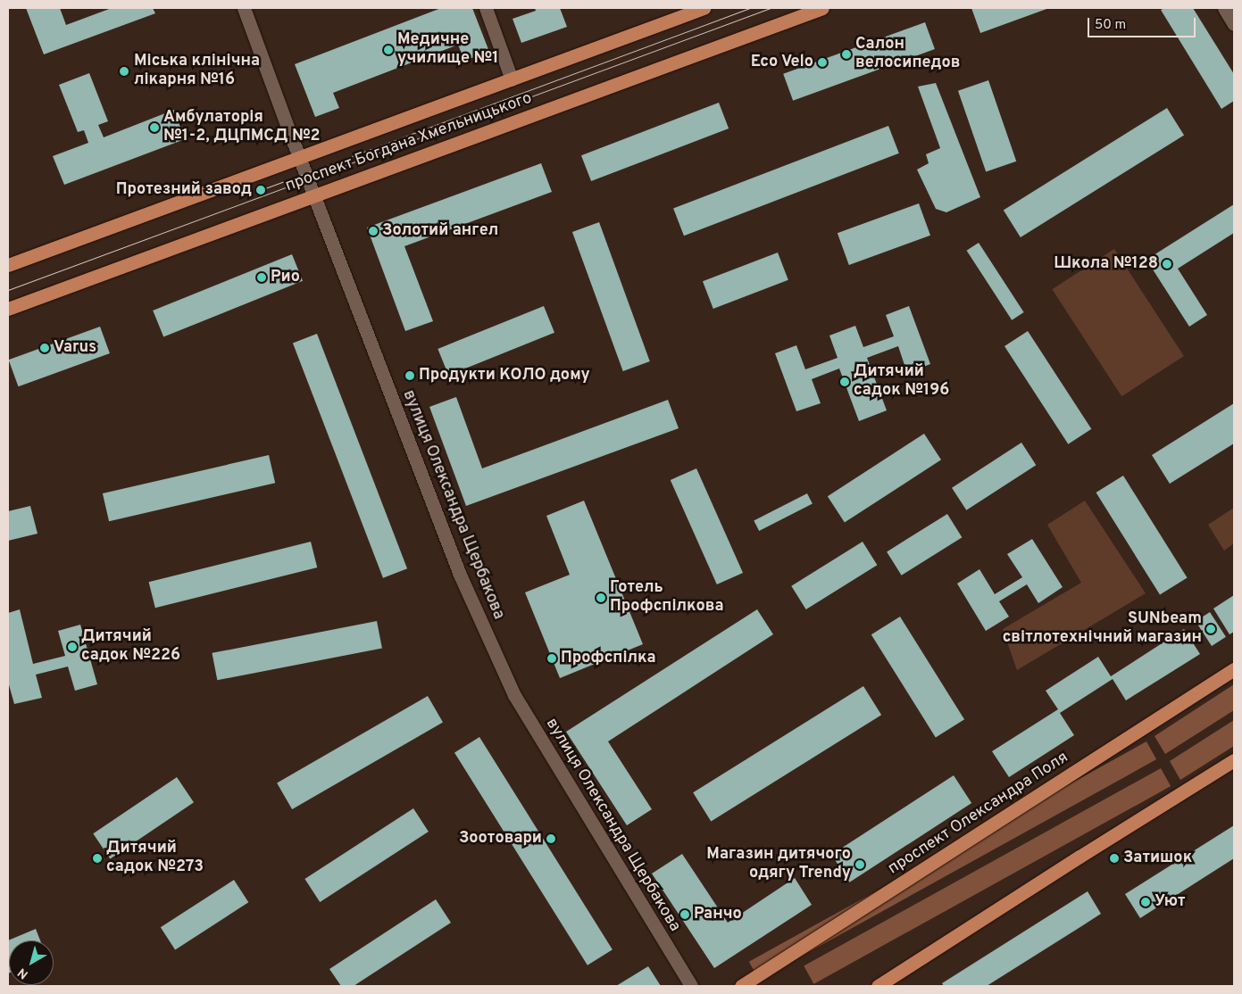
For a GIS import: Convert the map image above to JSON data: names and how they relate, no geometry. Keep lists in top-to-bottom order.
{
  "streets": {
    "main road": ["проспект Богдана Хмельницького", "проспект Олександра Поля"],
    "street": ["вулиця Олександра Щербакова"]
  },
  "crossings": [
    ["проспект Богдана Хмельницького", "вулиця Олександра Щербакова"]
  ],
  "places": [
    "Медичне училище №1",
    "Салон велосипедов",
    "Eco Velo",
    "Міська клінічна лікарня №16",
    "Амбулаторія №1-2, ДЦПМСД №2",
    "Протезний завод",
    "Золотий ангел",
    "Школа №128",
    "Рио",
    "Varus",
    "Продукти КОЛО дому",
    "Дитячий садок №196",
    "Готель Профспілкова",
    "SUNbeam світлотехнічний магазин",
    "Дитячий садок №226",
    "Профспілка",
    "Зоотовари",
    "Дитячий садок №273",
    "Затишок",
    "Магазин дитячого одягу Trendy",
    "Уют",
    "Ранчо"
  ],
  "scale_bar": "50 m",
  "north": "bottom left"
}
